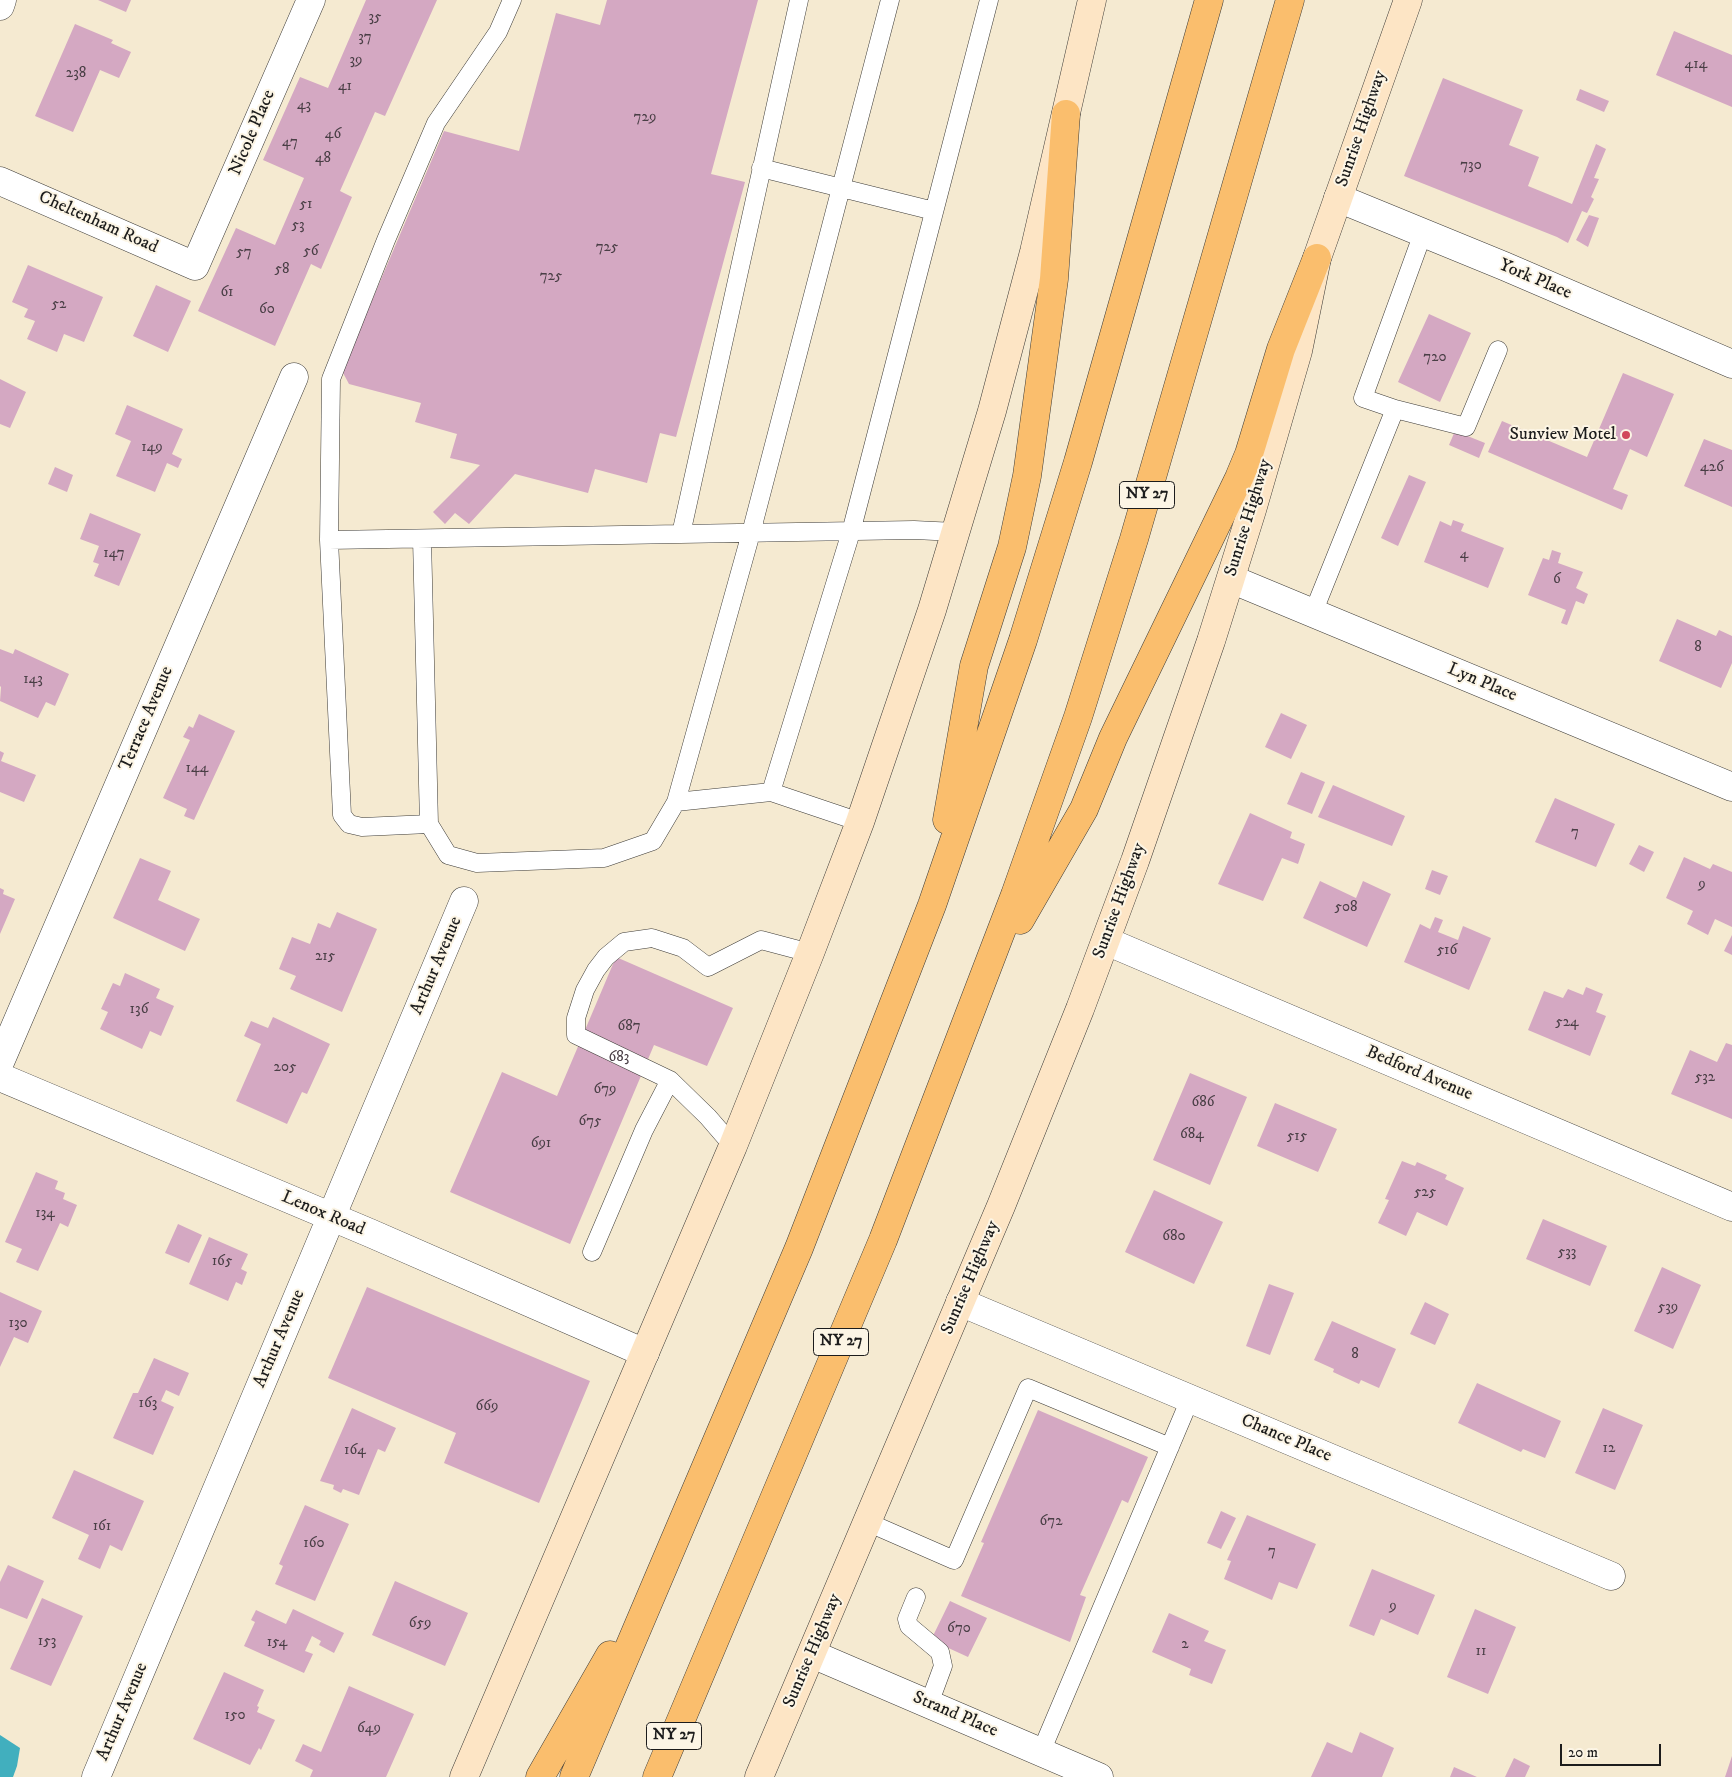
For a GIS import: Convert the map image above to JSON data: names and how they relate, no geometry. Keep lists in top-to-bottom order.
{
  "streets": {
    "highway": ["NY 27"],
    "main road": ["Sunrise Highway"],
    "street": [
      "Nicole Place",
      "Cheltenham Road",
      "York Place",
      "Lyn Place",
      "Terrace Avenue",
      "Arthur Avenue",
      "Bedford Avenue",
      "Lenox Road",
      "Chance Place",
      "Strand Place"
    ]
  },
  "crossings": [
    ["Sunrise Highway", "York Place"],
    ["Sunrise Highway", "Lyn Place"],
    ["Sunrise Highway", "Bedford Avenue"],
    ["Sunrise Highway", "Chance Place"],
    ["Sunrise Highway", "Strand Place"],
    ["Nicole Place", "Cheltenham Road"],
    ["Arthur Avenue", "Lenox Road"]
  ],
  "places": ["Sunview Motel"],
  "house_numbers": [
    "35",
    "37",
    "39",
    "414",
    "238",
    "41",
    "43",
    "729",
    "46",
    "47",
    "48",
    "730",
    "51",
    "53",
    "725",
    "56",
    "57",
    "58",
    "725",
    "61",
    "52",
    "60",
    "720",
    "149",
    "426",
    "147",
    "4",
    "6",
    "8",
    "143",
    "144",
    "7",
    "9",
    "508",
    "516",
    "215",
    "136",
    "524",
    "687",
    "683",
    "205",
    "532",
    "679",
    "686",
    "675",
    "684",
    "515",
    "691",
    "525",
    "134",
    "680",
    "533",
    "165",
    "539",
    "130",
    "8",
    "163",
    "669",
    "12",
    "164",
    "672",
    "161",
    "160",
    "7",
    "9",
    "659",
    "670",
    "153",
    "154",
    "2",
    "11",
    "150",
    "649"
  ],
  "scale_bar": "20 m"
}
